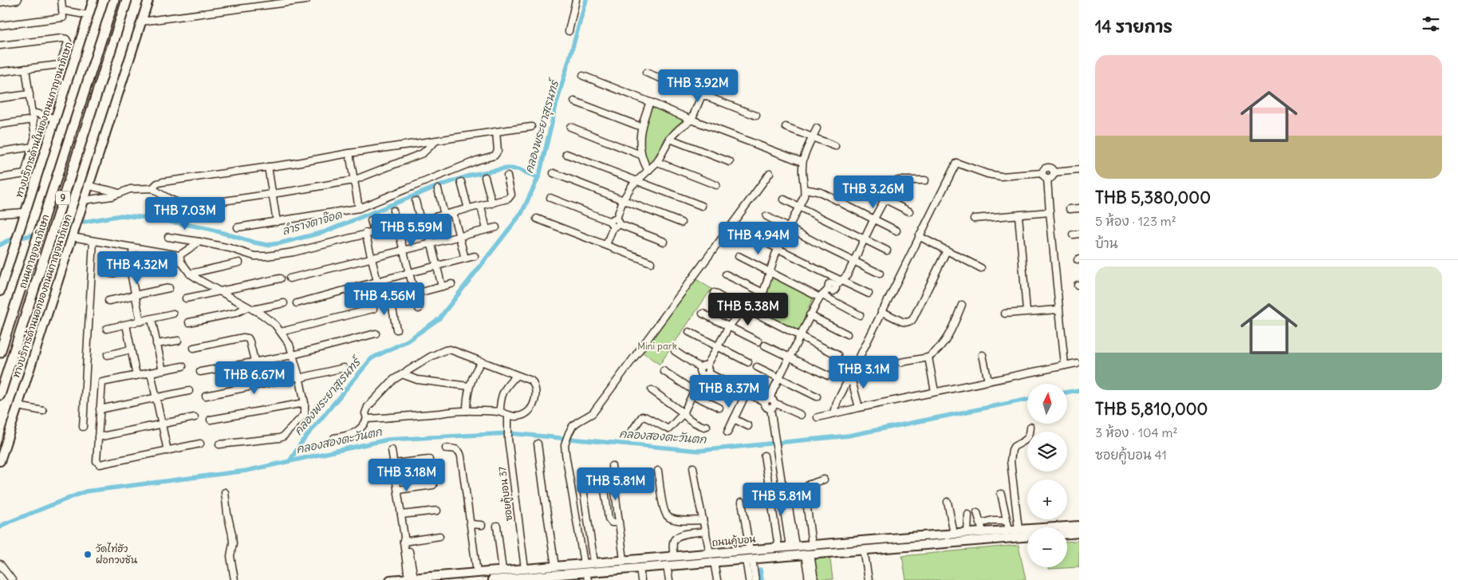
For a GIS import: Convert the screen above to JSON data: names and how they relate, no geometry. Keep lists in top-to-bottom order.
{
  "streets": {
    "highway": ["9", "ถนนกาญจนาภิเษก"],
    "main road": ["ทางบริการด้านในของถนนกาญจนาภิเษก", "ทางบริการด้านนอกของถนนกาญจนาภิเษก", "ถนนคู้บอน"],
    "street": ["ซอยคู้บอน 37"]
  },
  "crossings": [
    ["ซอยคู้บอน 37", "ถนนคู้บอน"]
  ],
  "water": ["คลองพระยาสุเรนทร์", "ลำรางตาจ๊อด", "คลองสองตะวันตก"],
  "parks": ["Mini park"],
  "places": ["วัดไท่ฮัว ฝอกวงซัน"],
  "north": "top",
  "page": {
    "heading": "14 รายการ",
    "list": [
      {
        "name": "THB 5,380,000",
        "note": "5 ห้อง · 123 m² · บ้าน"
      },
      {
        "name": "THB 5,810,000",
        "note": "3 ห้อง · 104 m² · ซอยคู้บอน 41"
      }
    ],
    "price": [
      "THB 3.92M",
      "THB 3.26M",
      "THB 7.03M",
      "THB 5.59M",
      "THB 4.94M",
      "THB 4.32M",
      "THB 4.56M",
      "THB 5.38M",
      "THB 3.1M",
      "THB 6.67M",
      "THB 8.37M",
      "THB 3.18M",
      "THB 5.81M",
      "THB 5.81M"
    ],
    "map_buttons": ["+", "−"]
  }
}
